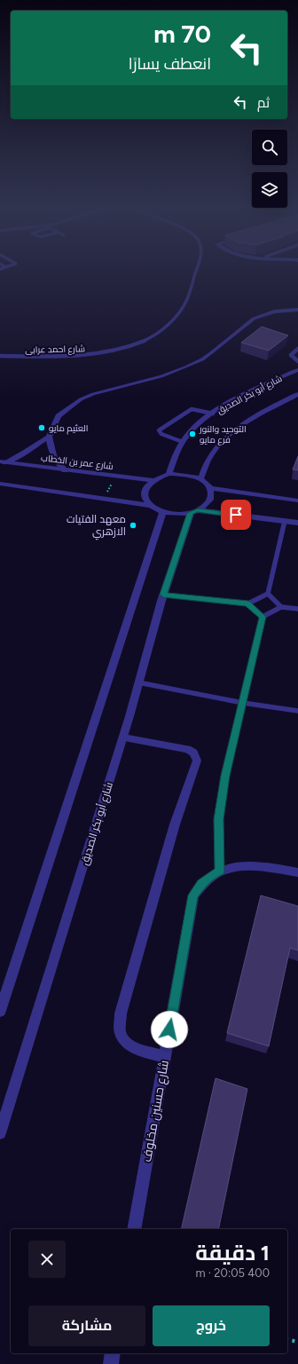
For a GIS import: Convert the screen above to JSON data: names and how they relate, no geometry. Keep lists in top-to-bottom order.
{
  "streets": {
    "street": ["شارع أبو بكر الصديق", "شارع عمر بن الخطاب", "شارع حسنين مخلوف"],
    "lane": ["شارع احمد عرابى"]
  },
  "crossings": [
    ["شارع أبو بكر الصديق", "شارع عمر بن الخطاب"]
  ],
  "places": ["العثيم مايو", "التوحيد والنور فرع مايو", "معهد الفتيات الازهري"],
  "page": {
    "turn": ["70 m", "انعطف يسارًا"],
    "then": "ثم",
    "heading": ["1 دقيقة", "400 m · 20:05"],
    "buttons": ["خروج", "مشاركة"]
  }
}
